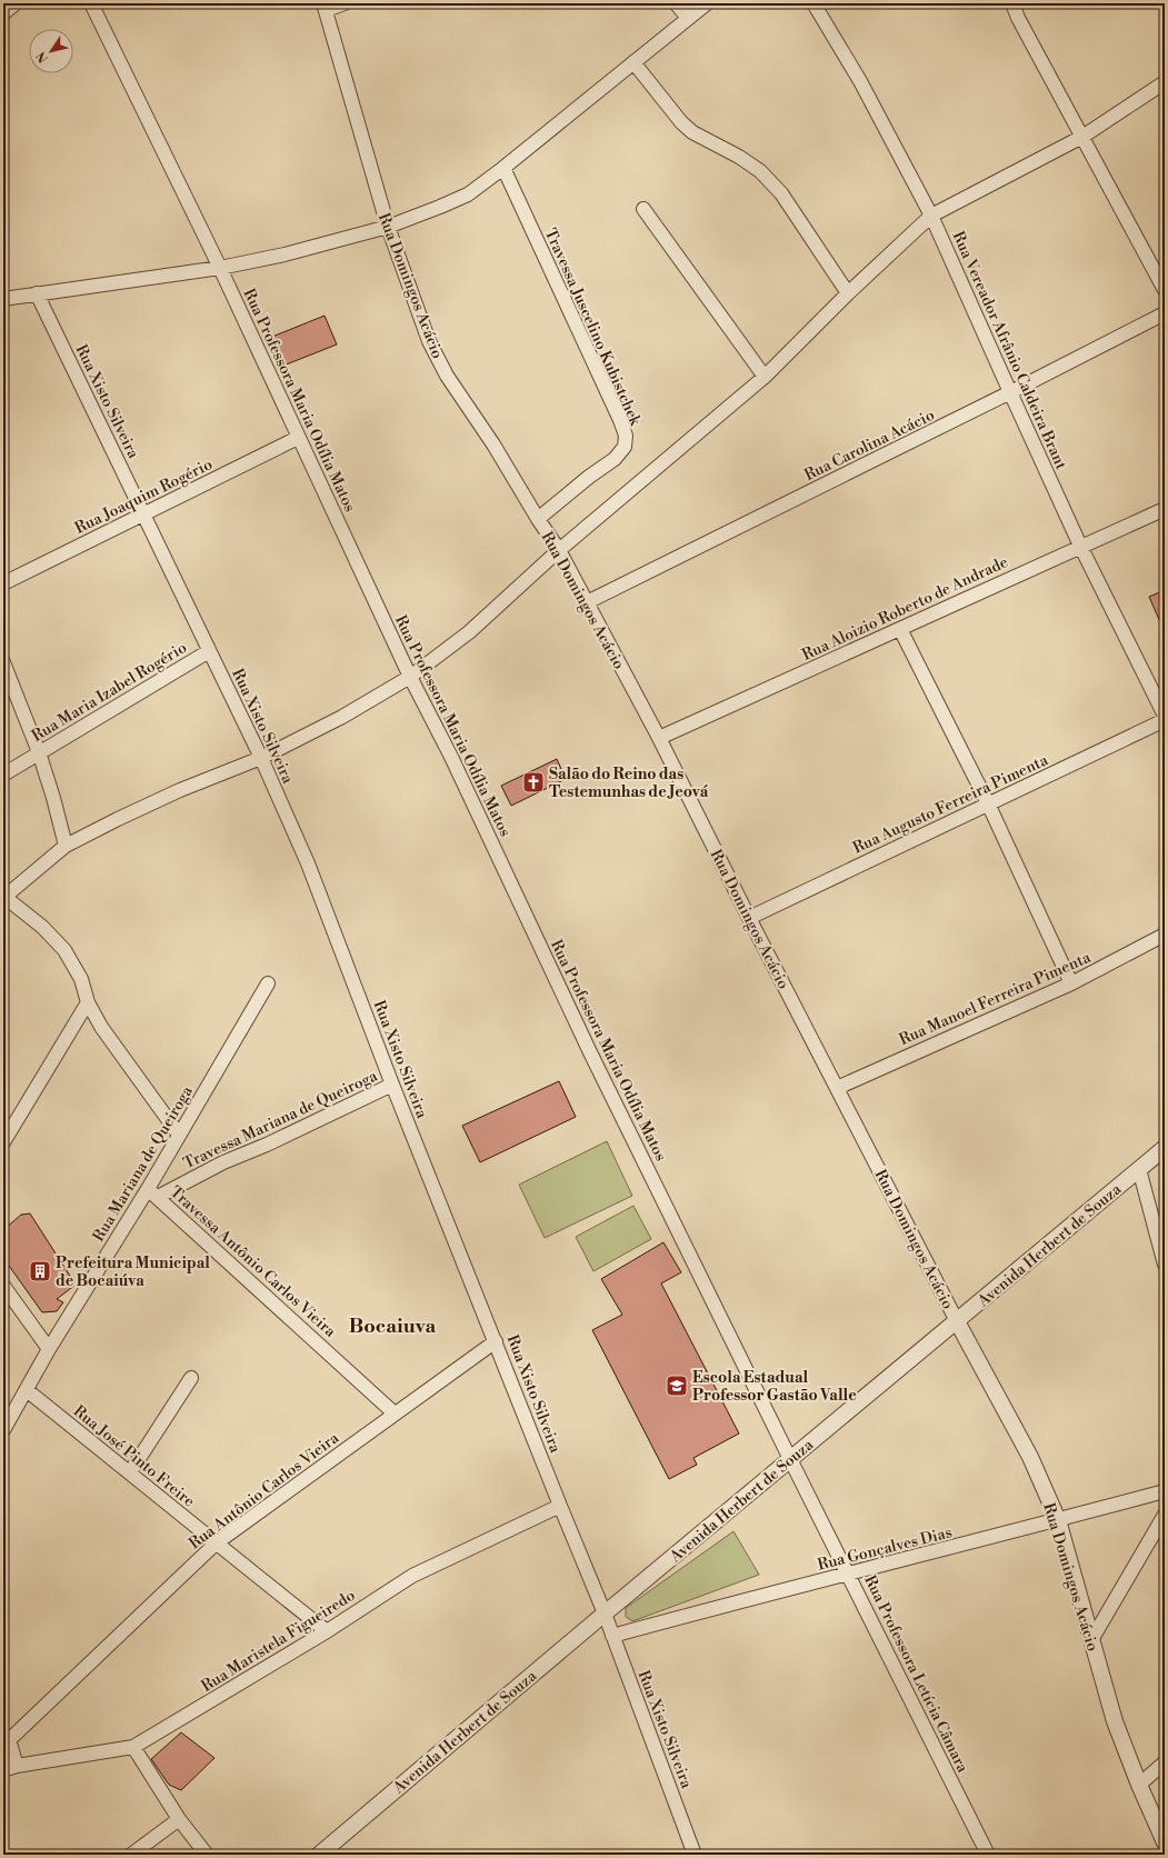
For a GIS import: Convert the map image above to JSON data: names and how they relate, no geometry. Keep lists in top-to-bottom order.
{
  "streets": {
    "street": [
      "Rua Domingos Acácio",
      "Travessa Juscelino Kubistchek",
      "Rua Vereador Afrânio Caldeira Brant",
      "Rua Professora Maria Odília Matos",
      "Rua Xisto Silveira",
      "Rua Carolina Acácio",
      "Rua Joaquim Rogério",
      "Rua Aloizio Roberto de Andrade",
      "Rua Maria Izabel Rogério",
      "Rua Augusto Ferreira Pimenta",
      "Rua Manoel Ferreira Pimenta",
      "Travessa Mariana de Queiroga",
      "Rua Mariana de Queiroga",
      "Avenida Herbert de Souza",
      "Travessa Antônio Carlos Vieira",
      "Rua José Pinto Freire",
      "Rua Antônio Carlos Vieira",
      "Rua Gonçalves Dias",
      "Rua Maristela Figueiredo",
      "Rua Professora Letícia Câmara"
    ]
  },
  "crossings": [
    ["Rua Domingos Acácio", "Travessa Juscelino Kubistchek"],
    ["Rua Domingos Acácio", "Rua Carolina Acácio"],
    ["Rua Domingos Acácio", "Rua Aloizio Roberto de Andrade"],
    ["Rua Domingos Acácio", "Rua Augusto Ferreira Pimenta"],
    ["Rua Domingos Acácio", "Rua Manoel Ferreira Pimenta"],
    ["Rua Domingos Acácio", "Avenida Herbert de Souza"],
    ["Rua Domingos Acácio", "Rua Gonçalves Dias"],
    ["Rua Vereador Afrânio Caldeira Brant", "Rua Carolina Acácio"],
    ["Rua Vereador Afrânio Caldeira Brant", "Rua Aloizio Roberto de Andrade"],
    ["Rua Professora Maria Odília Matos", "Rua Joaquim Rogério"],
    ["Rua Professora Maria Odília Matos", "Avenida Herbert de Souza"],
    ["Rua Professora Maria Odília Matos", "Rua Professora Letícia Câmara"],
    ["Rua Xisto Silveira", "Rua Joaquim Rogério"],
    ["Rua Xisto Silveira", "Rua Maria Izabel Rogério"],
    ["Rua Xisto Silveira", "Travessa Mariana de Queiroga"],
    ["Rua Xisto Silveira", "Avenida Herbert de Souza"],
    ["Rua Xisto Silveira", "Rua Antônio Carlos Vieira"],
    ["Rua Xisto Silveira", "Rua Gonçalves Dias"],
    ["Rua Xisto Silveira", "Rua Maristela Figueiredo"],
    ["Travessa Mariana de Queiroga", "Rua Mariana de Queiroga"],
    ["Travessa Mariana de Queiroga", "Travessa Antônio Carlos Vieira"],
    ["Rua Mariana de Queiroga", "Travessa Antônio Carlos Vieira"],
    ["Rua Mariana de Queiroga", "Rua José Pinto Freire"],
    ["Avenida Herbert de Souza", "Rua Professora Letícia Câmara"],
    ["Travessa Antônio Carlos Vieira", "Rua Antônio Carlos Vieira"],
    ["Rua José Pinto Freire", "Rua Antônio Carlos Vieira"],
    ["Rua José Pinto Freire", "Rua Maristela Figueiredo"],
    ["Rua Gonçalves Dias", "Rua Professora Letícia Câmara"]
  ],
  "districts": ["Bocaiuva"],
  "places": {
    "church": ["Salão do Reino das Testemunhas de Jeová"],
    "building": ["Prefeitura Municipal de Bocaiúva"],
    "school or university": ["Escola Estadual Professor Gastão Valle"]
  },
  "north": "bottom left"
}
